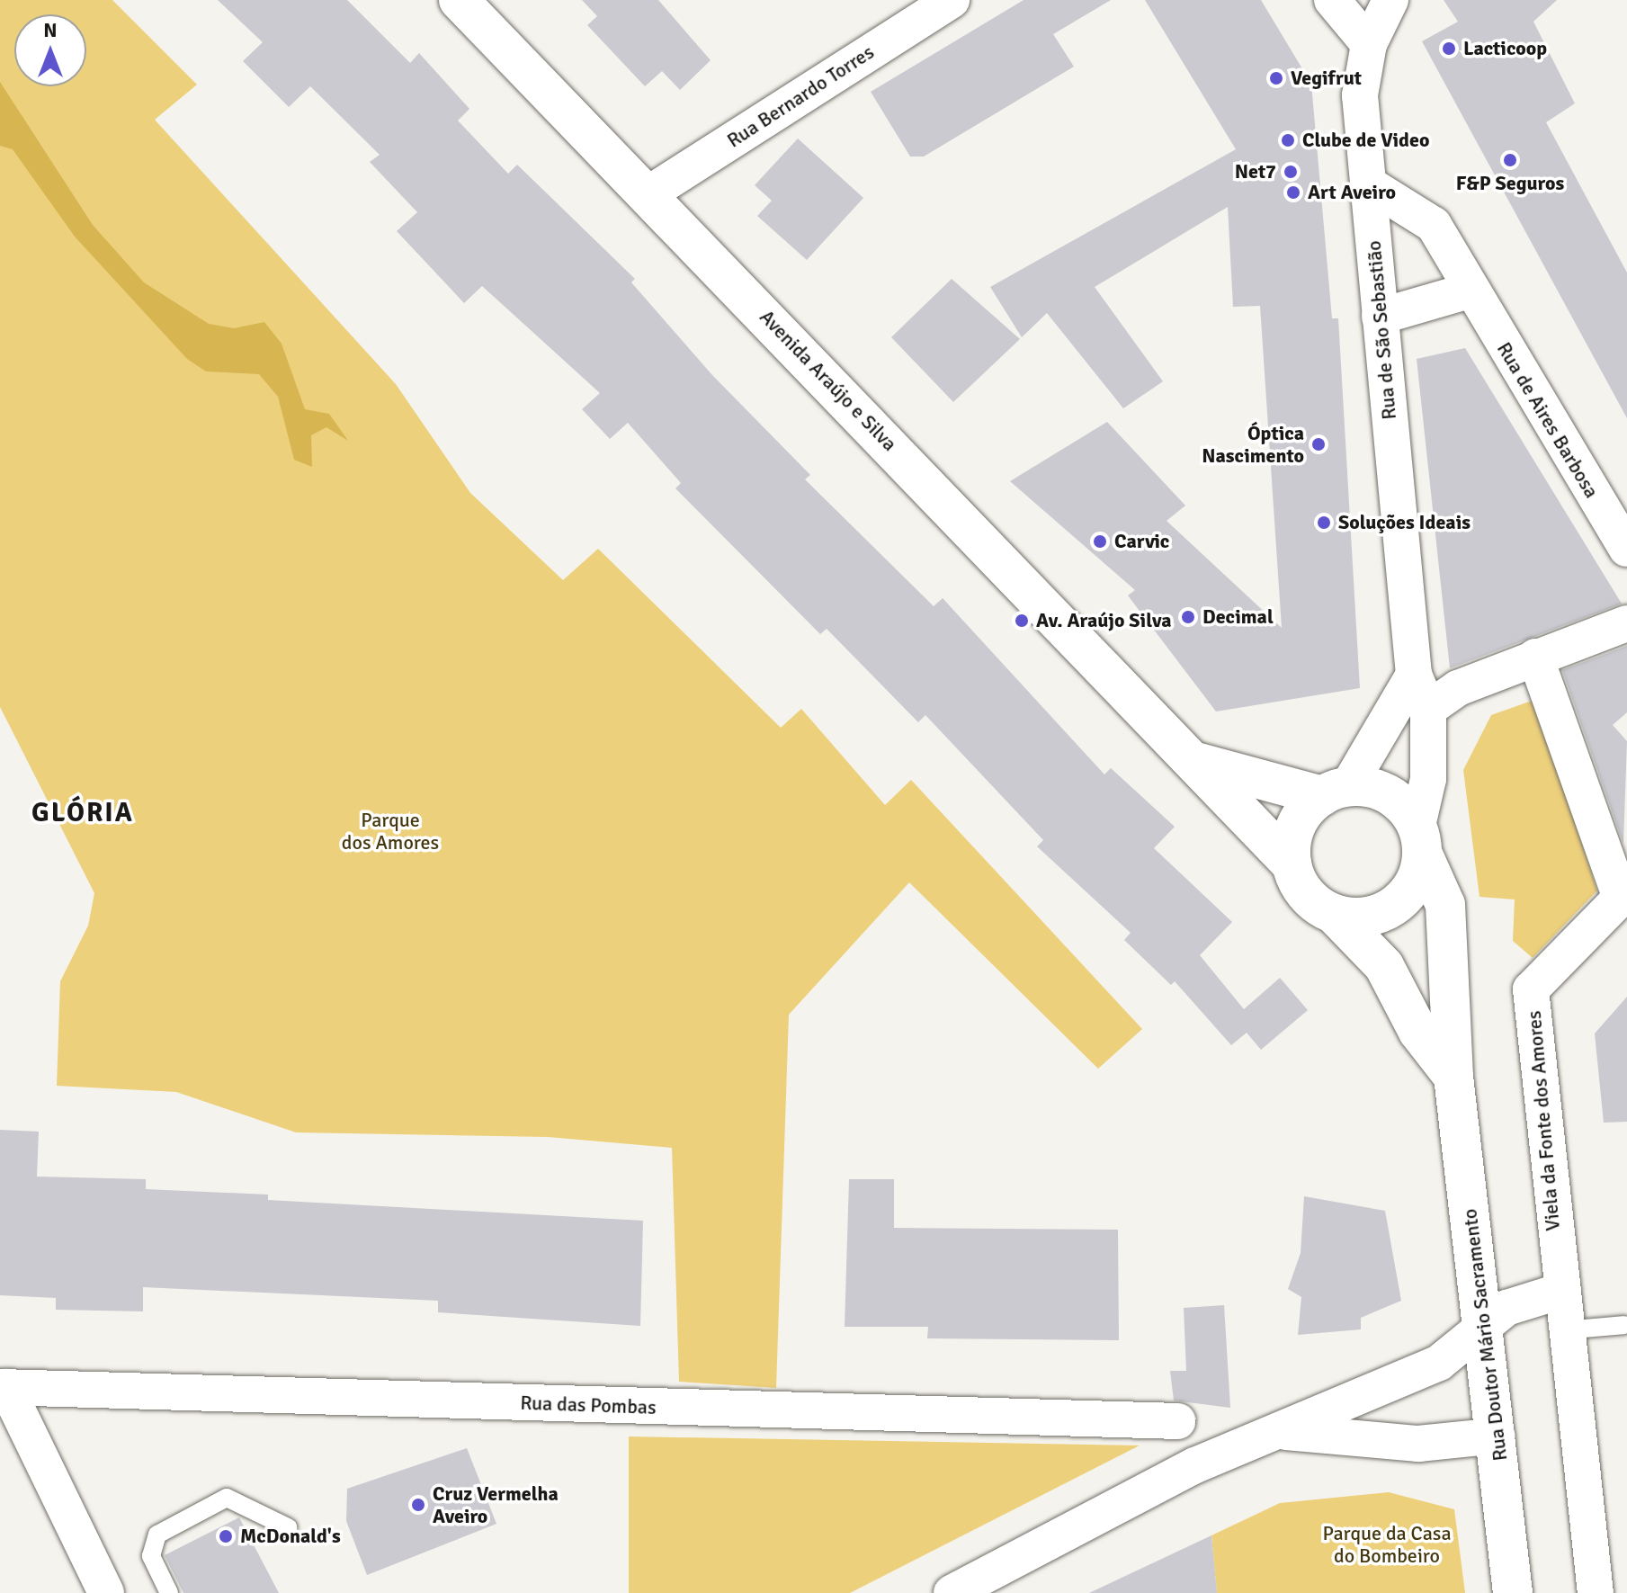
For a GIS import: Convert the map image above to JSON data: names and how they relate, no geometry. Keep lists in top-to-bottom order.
{
  "streets": {
    "street": [
      "Rua Bernardo Torres",
      "Rua de São Sebastião",
      "Avenida Araújo e Silva",
      "Rua de Aires Barbosa",
      "Viela da Fonte dos Amores",
      "Rua Doutor Mário Sacramento",
      "Rua das Pombas"
    ]
  },
  "crossings": [
    ["Rua Bernardo Torres", "Avenida Araújo e Silva"],
    ["Rua de São Sebastião", "Avenida Araújo e Silva"],
    ["Rua de São Sebastião", "Rua de Aires Barbosa"],
    ["Rua de São Sebastião", "Rua Doutor Mário Sacramento"],
    ["Avenida Araújo e Silva", "Rua Doutor Mário Sacramento"]
  ],
  "districts": ["GLÓRIA"],
  "parks": ["Parque dos Amores", "Parque da Casa do Bombeiro"],
  "places": [
    "Lacticoop",
    "Vegifrut",
    "Clube de Video",
    "F&P Seguros",
    "Net7",
    "Art Aveiro",
    "Óptica Nascimento",
    "Soluções Ideais",
    "Carvic",
    "Decimal",
    "Av. Araújo Silva",
    "Cruz Vermelha Aveiro",
    "McDonald's"
  ],
  "north": "top"
}
